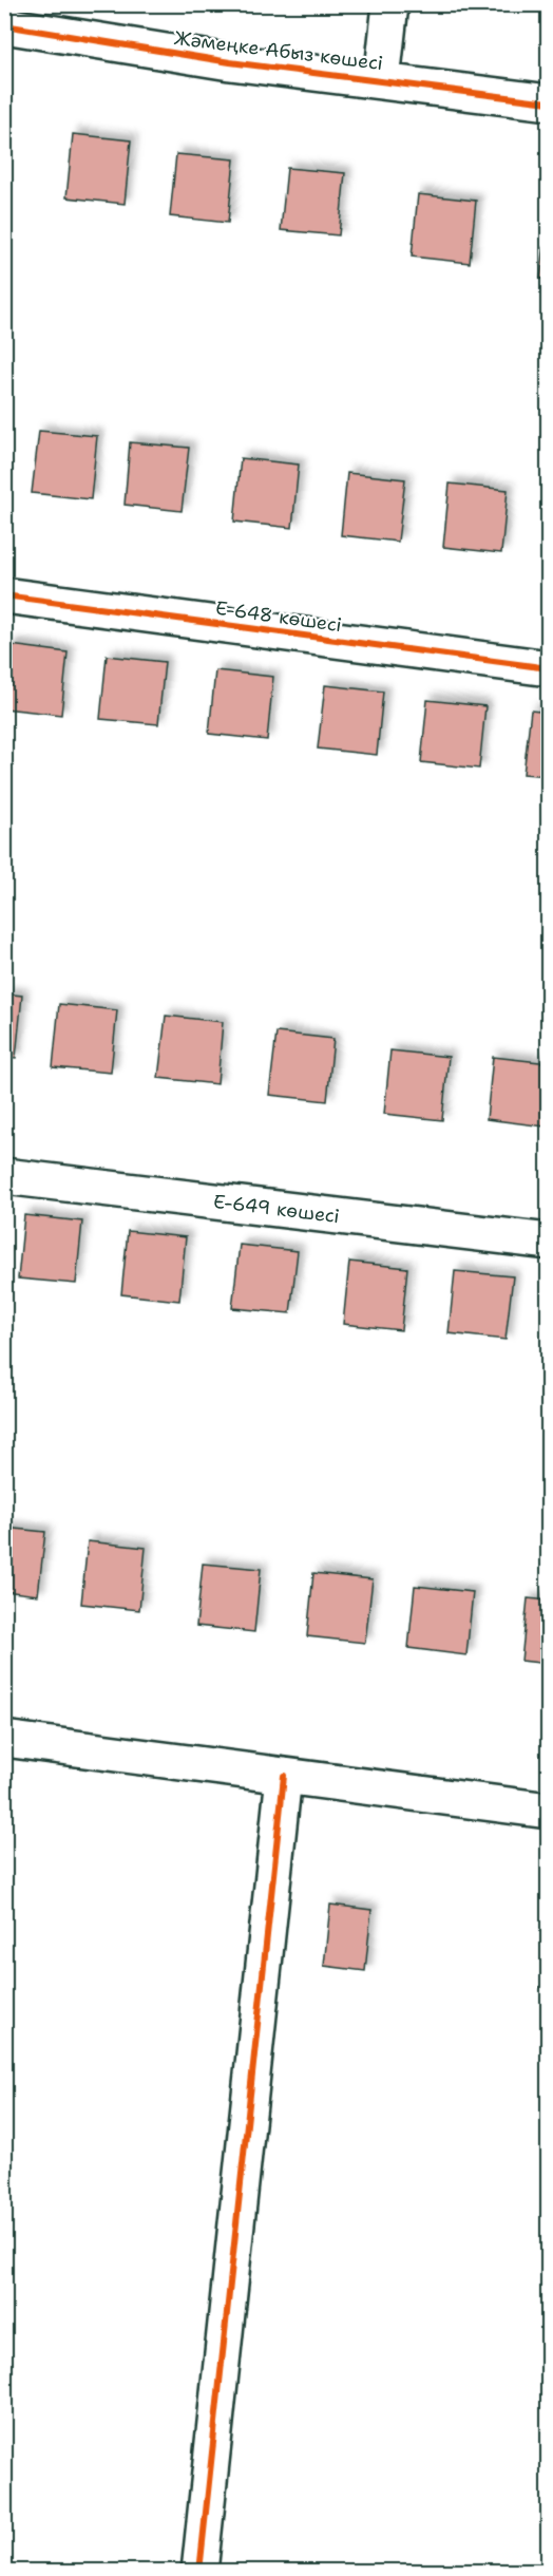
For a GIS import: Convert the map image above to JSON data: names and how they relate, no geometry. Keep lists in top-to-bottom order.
{
  "streets": {
    "street": ["Жәмеңке Абыз көшесі", "Е-648 көшесі", "Е-649 көшесі"]
  }
}
